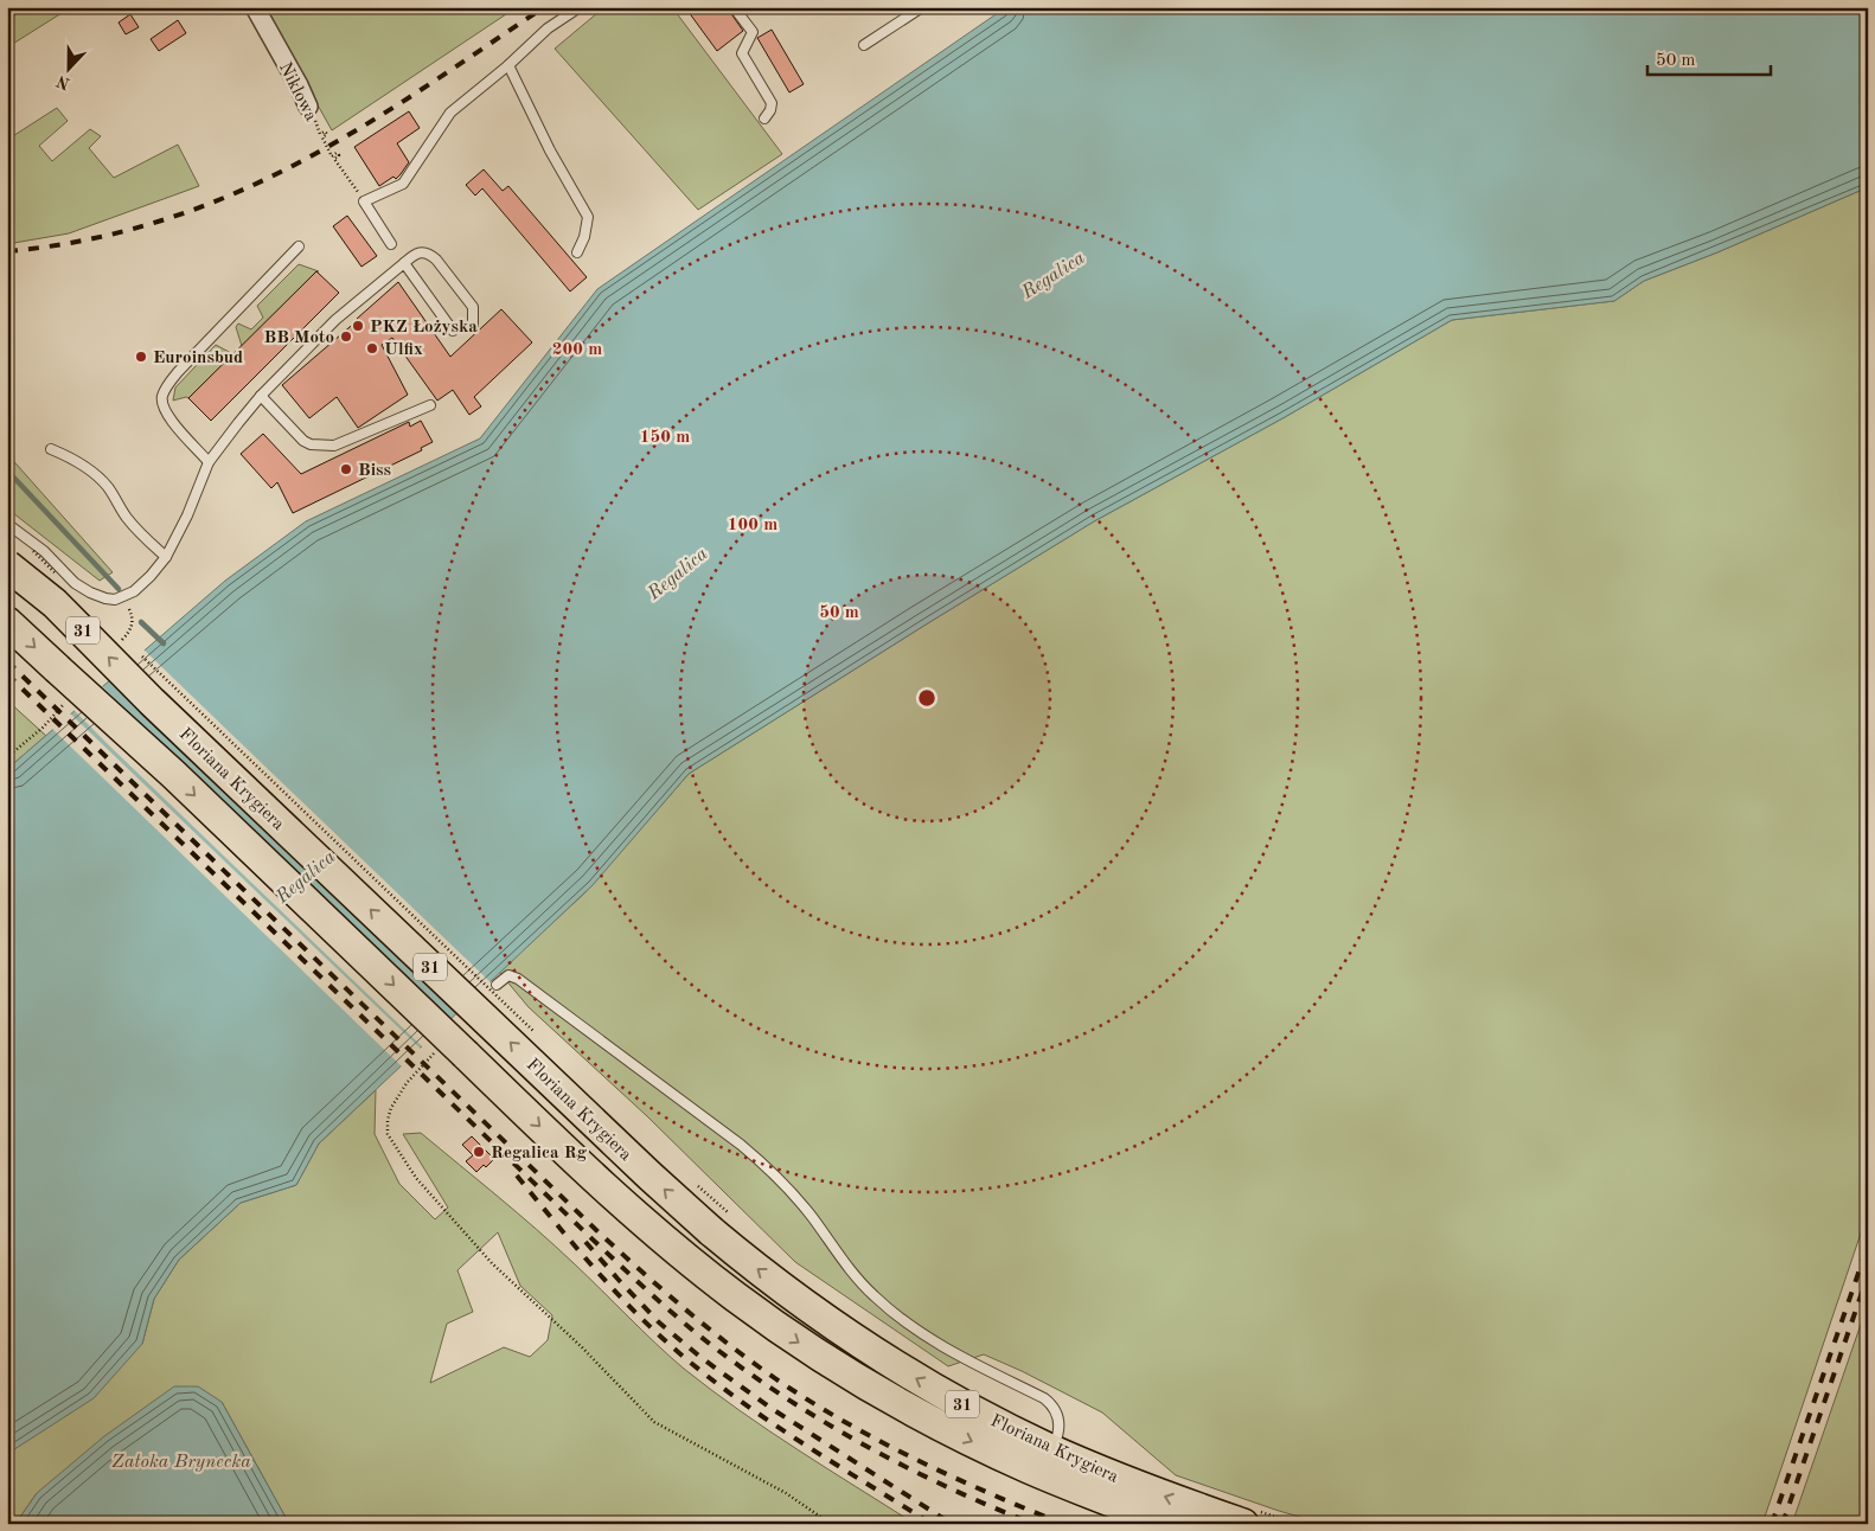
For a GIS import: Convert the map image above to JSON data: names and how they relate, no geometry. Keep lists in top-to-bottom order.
{
  "streets": {
    "main road": ["31", "Floriana Krygiera"],
    "street": ["Niklowa"]
  },
  "water": ["Regalica", "Zatoka Brynecka"],
  "places": [
    "PKZ Łożyska",
    "BB Moto",
    "Ulfix",
    "Euroinsbud",
    "Biss",
    "Regalica Rg"
  ],
  "scale_bar": "50 m",
  "north": "bottom",
  "rings": [
    "200 m",
    "150 m",
    "100 m",
    "50 m"
  ]
}
